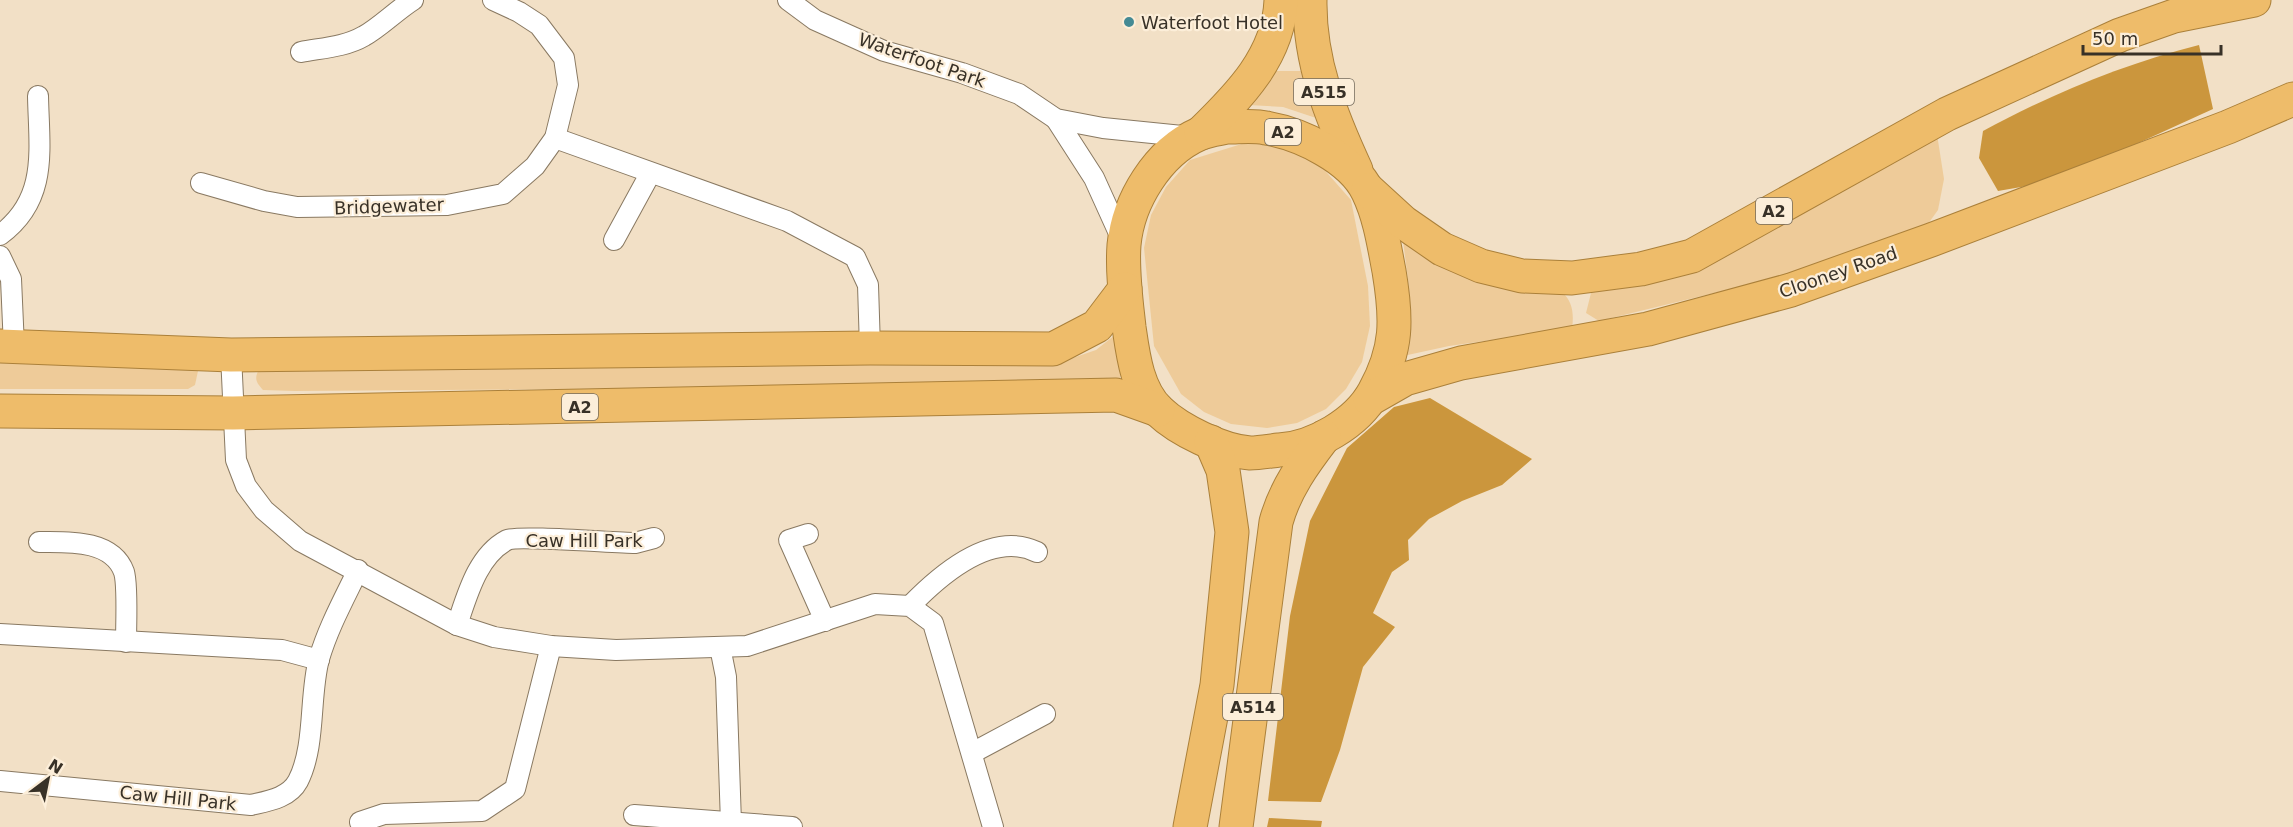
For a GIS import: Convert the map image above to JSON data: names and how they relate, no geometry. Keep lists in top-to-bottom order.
{
  "streets": {
    "highway": [
      "A515",
      "A2",
      "Clooney Road",
      "A514"
    ],
    "street": ["Waterfoot Park", "Bridgewater", "Caw Hill Park"]
  },
  "crossings": [
    ["Waterfoot Park", "A2"],
    ["A515", "A2"],
    ["A2", "A514"],
    ["Clooney Road", "A514"]
  ],
  "places": ["Waterfoot Hotel"],
  "scale_bar": "50 m",
  "north": "top right"
}
